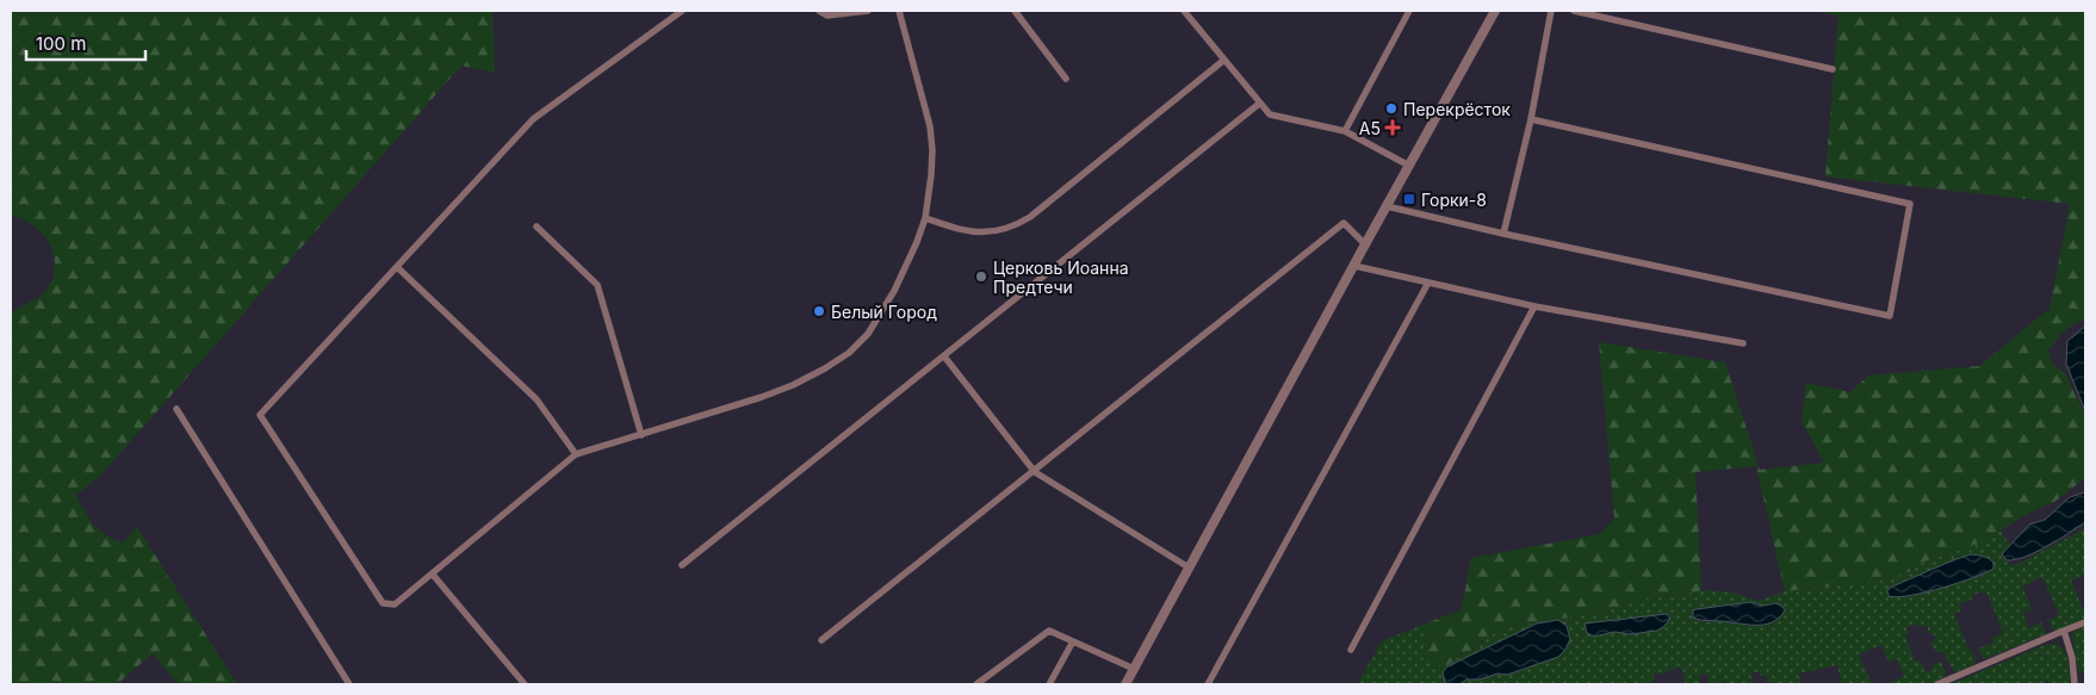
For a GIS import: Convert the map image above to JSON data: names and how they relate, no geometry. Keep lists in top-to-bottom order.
{
  "places": {
    "other": ["Перекрёсток", "Церковь Иоанна Предтечи", "Белый Город"],
    "health": ["А5"],
    "transit": ["Горки-8"]
  },
  "scale_bar": "100 m"
}
